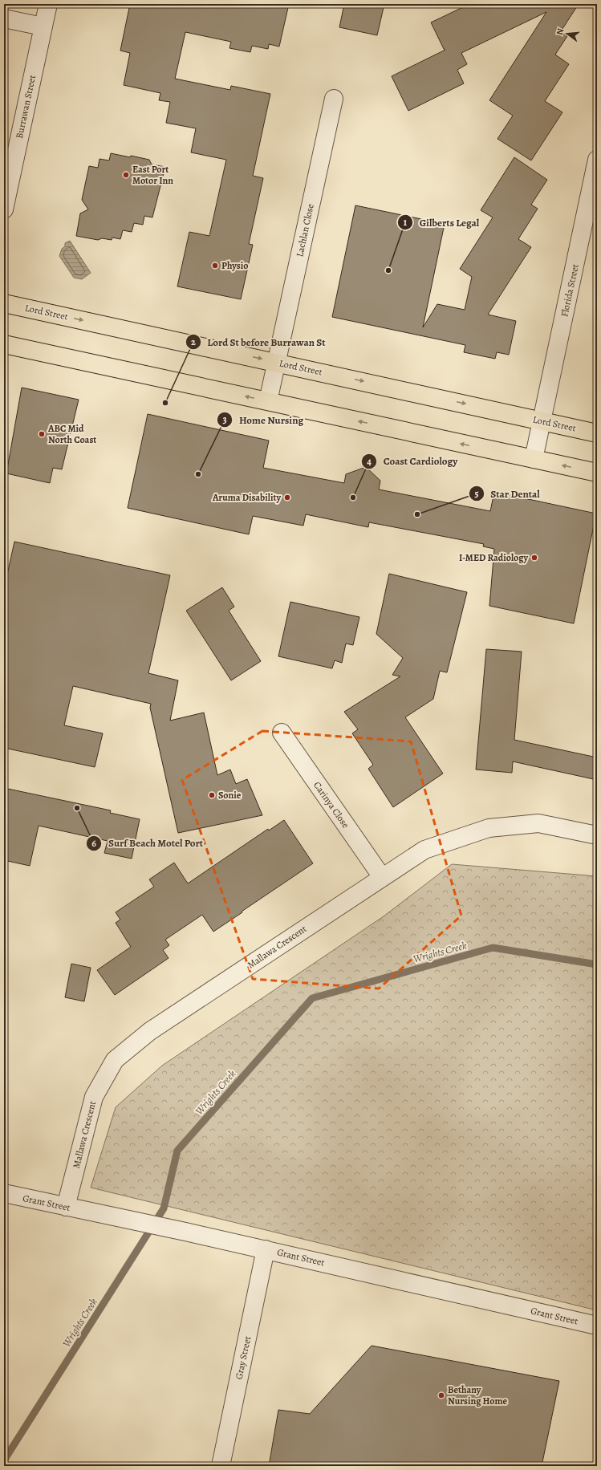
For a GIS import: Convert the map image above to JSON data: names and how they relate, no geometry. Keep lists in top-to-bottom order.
{
  "streets": {
    "main road": ["Lord Street"],
    "street": [
      "Burrawan Street",
      "Lachlan Close",
      "Florida Street",
      "Carinya Close",
      "Mallawa Crescent",
      "Grant Street",
      "Gray Street"
    ]
  },
  "crossings": [
    ["Lachlan Close", "Lord Street"],
    ["Florida Street", "Lord Street"],
    ["Carinya Close", "Mallawa Crescent"],
    ["Mallawa Crescent", "Grant Street"],
    ["Grant Street", "Gray Street"]
  ],
  "water": ["Wrights Creek"],
  "places": [
    "East Port Motor Inn",
    "Physio",
    "Gilberts Legal",
    "Lord St before Burrawan St",
    "ABC Mid North Coast",
    "Home Nursing",
    "Aruma Disability",
    "Coast Cardiology",
    "Star Dental",
    "I-MED Radiology",
    "Sonie",
    "Surf Beach Motel Port",
    "Bethany Nursing Home"
  ],
  "north": "left"
}
